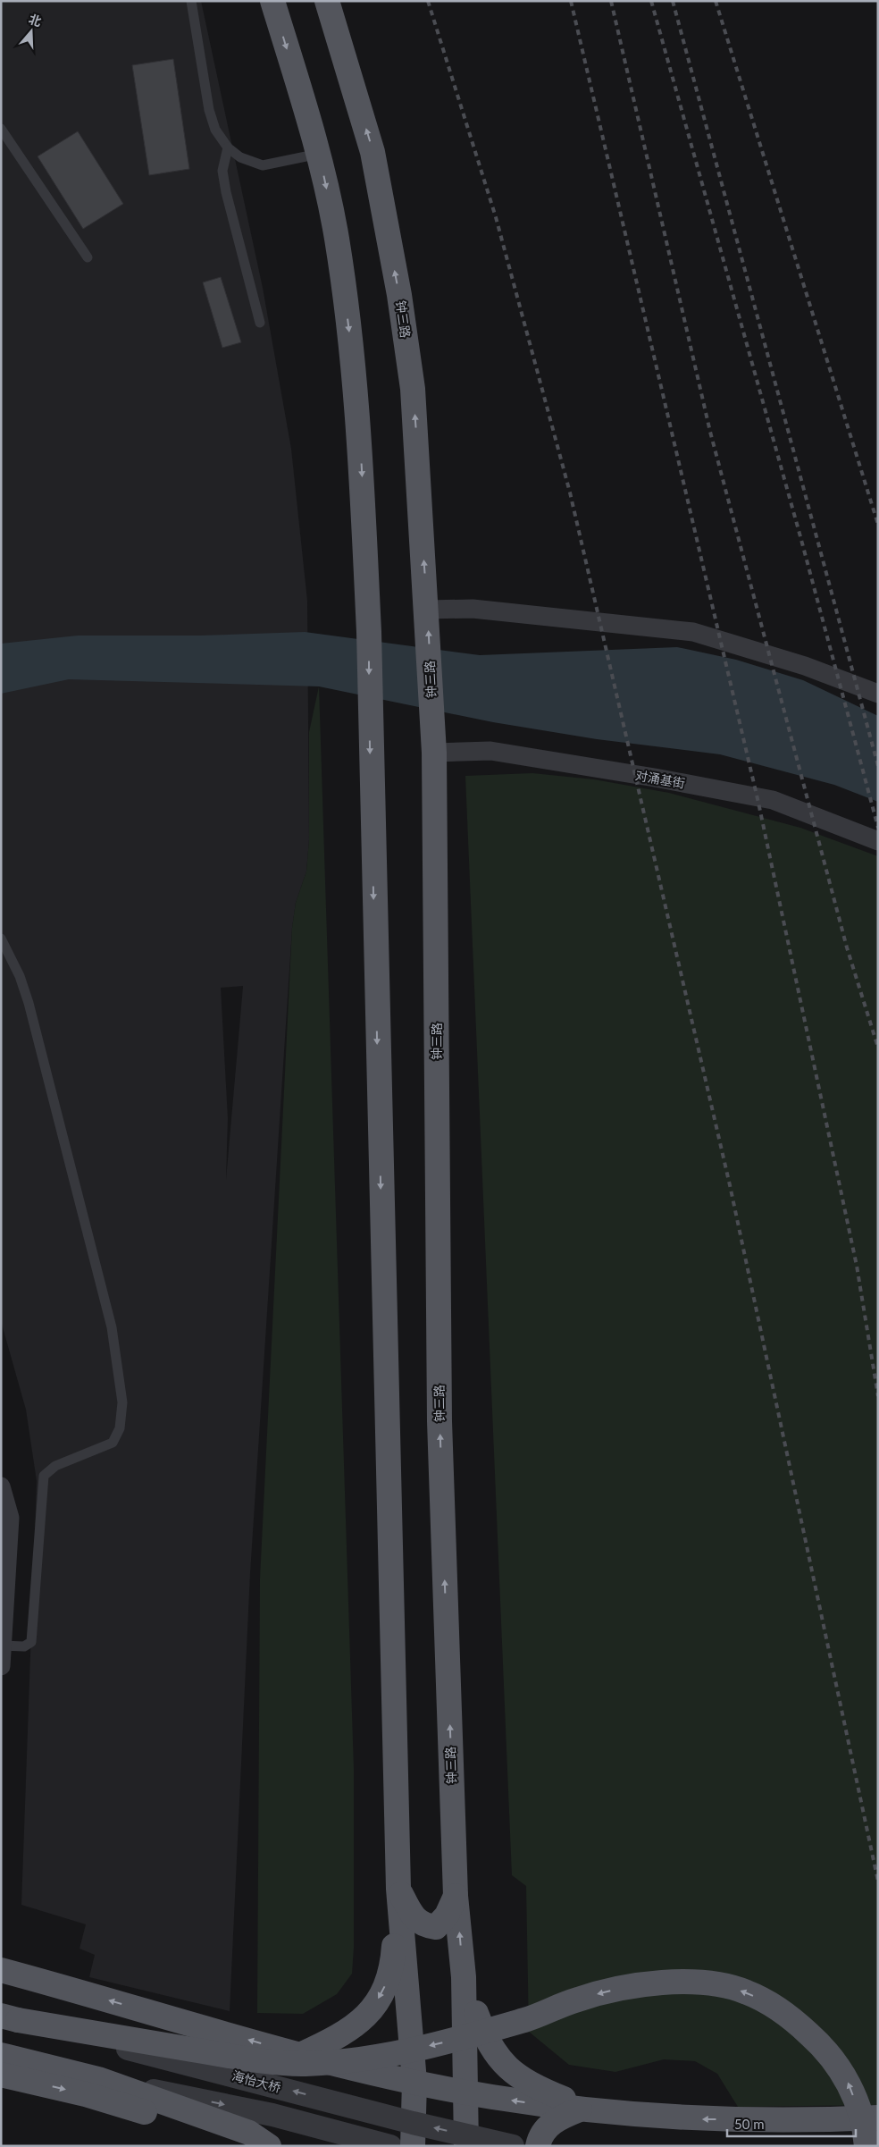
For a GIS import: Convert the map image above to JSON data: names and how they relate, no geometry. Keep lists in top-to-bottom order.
{
  "streets": {
    "main road": ["钟三路"],
    "street": ["对涌基街", "海怡大桥"]
  },
  "crossings": [
    ["钟三路", "对涌基街"]
  ],
  "scale_bar": "50 m",
  "north": "top"
}
